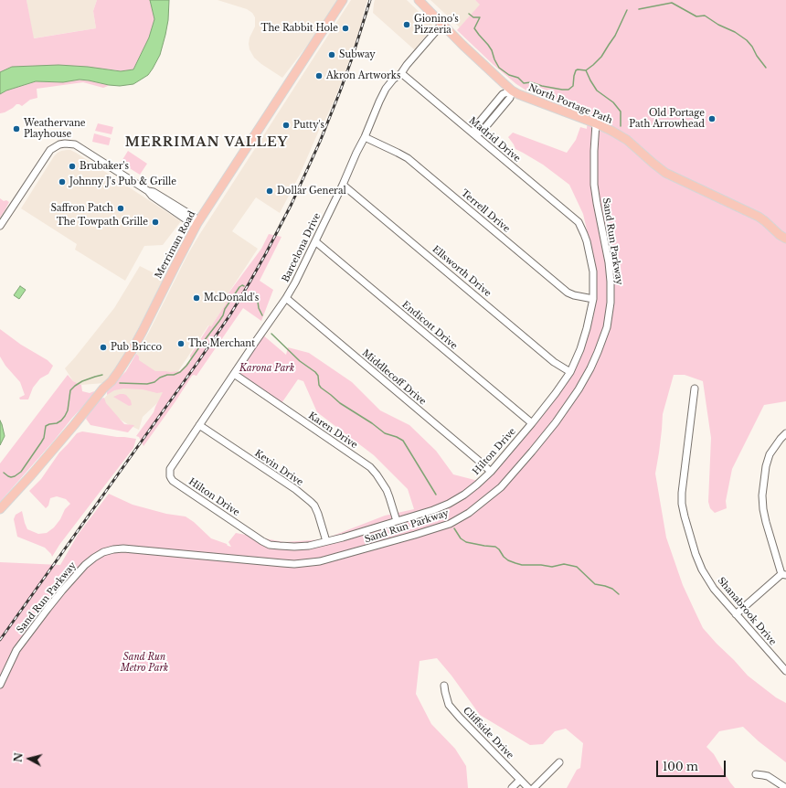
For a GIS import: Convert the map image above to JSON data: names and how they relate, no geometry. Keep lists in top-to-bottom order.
{
  "streets": {
    "main road": ["North Portage Path", "Merriman Road"],
    "street": [
      "Madrid Drive",
      "Terrell Drive",
      "Sand Run Parkway",
      "Barcelona Drive",
      "Ellsworth Drive",
      "Endicott Drive",
      "Middlecoff Drive",
      "Karen Drive",
      "Hilton Drive",
      "Kevin Drive",
      "Shanabrook Drive",
      "Cliffside Drive"
    ]
  },
  "crossings": [
    ["North Portage Path", "Sand Run Parkway"],
    ["North Portage Path", "Barcelona Drive"],
    ["Madrid Drive", "Barcelona Drive"],
    ["Madrid Drive", "Hilton Drive"],
    ["Terrell Drive", "Barcelona Drive"],
    ["Terrell Drive", "Hilton Drive"],
    ["Barcelona Drive", "Ellsworth Drive"],
    ["Barcelona Drive", "Endicott Drive"],
    ["Barcelona Drive", "Middlecoff Drive"],
    ["Barcelona Drive", "Karen Drive"],
    ["Barcelona Drive", "Hilton Drive"],
    ["Barcelona Drive", "Kevin Drive"],
    ["Ellsworth Drive", "Hilton Drive"],
    ["Endicott Drive", "Hilton Drive"],
    ["Middlecoff Drive", "Hilton Drive"],
    ["Karen Drive", "Hilton Drive"],
    ["Hilton Drive", "Kevin Drive"]
  ],
  "districts": ["MERRIMAN VALLEY"],
  "parks": ["Karona Park", "Sand Run Metro Park"],
  "places": [
    "Gionino's Pizzeria",
    "The Rabbit Hole",
    "Subway",
    "Akron Artworks",
    "Old Portage Path Arrowhead",
    "Putty's",
    "Weathervane Playhouse",
    "Brubaker's",
    "Johnny J's Pub & Grille",
    "Dollar General",
    "Saffron Patch",
    "The Towpath Grille",
    "McDonald's",
    "The Merchant",
    "Pub Bricco"
  ],
  "scale_bar": "100 m",
  "north": "left"
}
